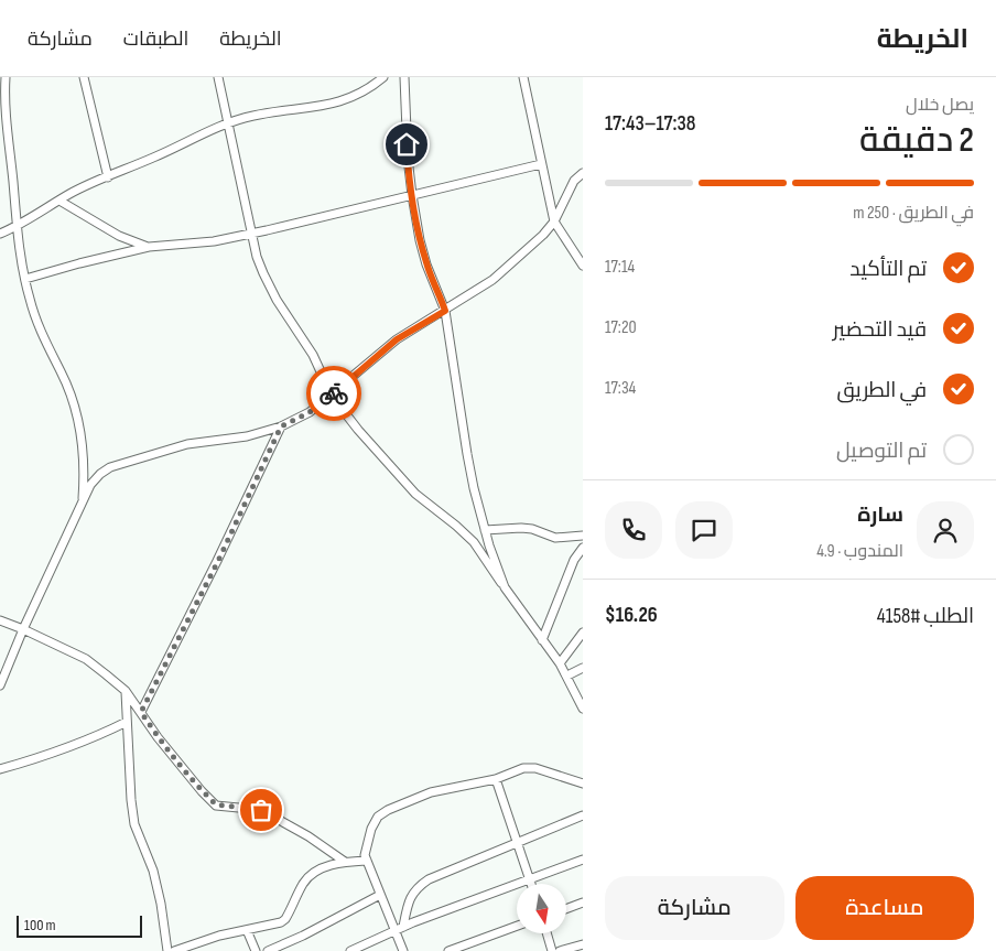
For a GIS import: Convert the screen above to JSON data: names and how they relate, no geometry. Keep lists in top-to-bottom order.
{
  "scale_bar": "100 m",
  "north": "bottom",
  "page": {
    "header": "الخريطة",
    "nav": ["الخريطة", "الطبقات", "مشاركة"],
    "heading": ["2 دقيقة", "يصل خلال", "17:38–17:43"],
    "panel": [
      "سارة",
      "المندوب · 4.9",
      "الطلب #4158",
      "$16.26"
    ],
    "bar": "في الطريق · 250 m",
    "list": [
      ["تم التأكيد", "17:14"],
      ["قيد التحضير", "17:20"],
      ["في الطريق", "17:34"],
      "تم التوصيل"
    ],
    "buttons": ["مساعدة", "مشاركة"],
    "scale": "100 m"
  }
}
